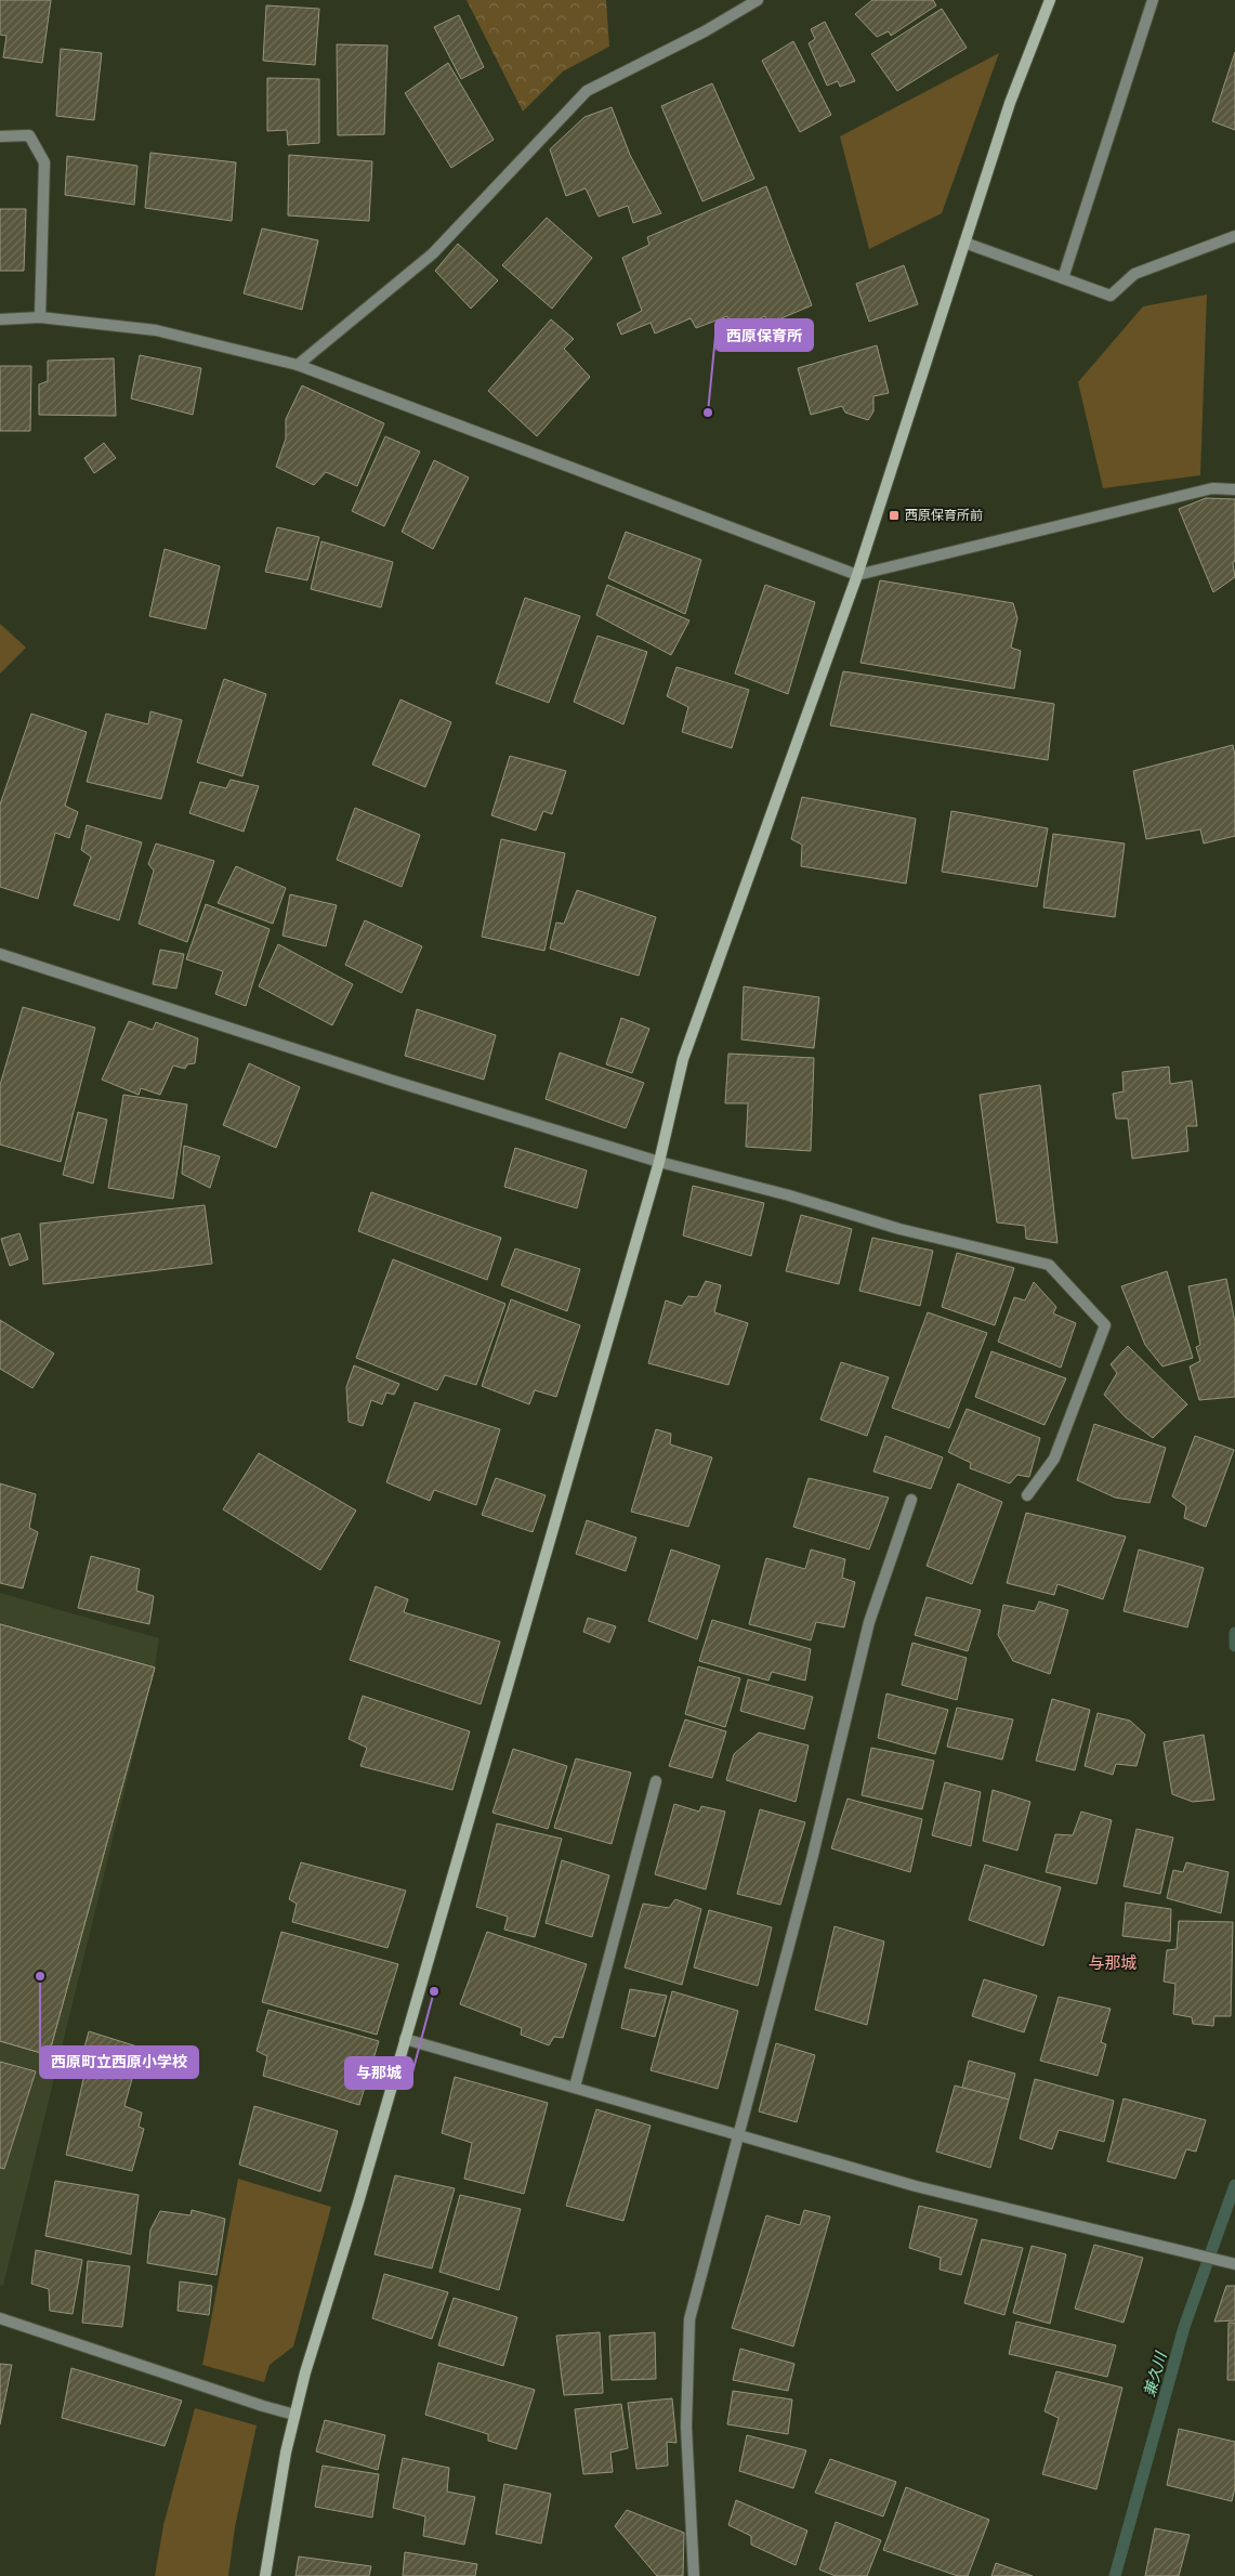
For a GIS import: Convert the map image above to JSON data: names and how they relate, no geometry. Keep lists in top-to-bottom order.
{
  "districts": ["与那城"],
  "water": ["兼久川"],
  "places": {
    "other": ["西原保育所", "西原町立西原小学校", "与那城"],
    "transit": ["西原保育所前"]
  }
}
